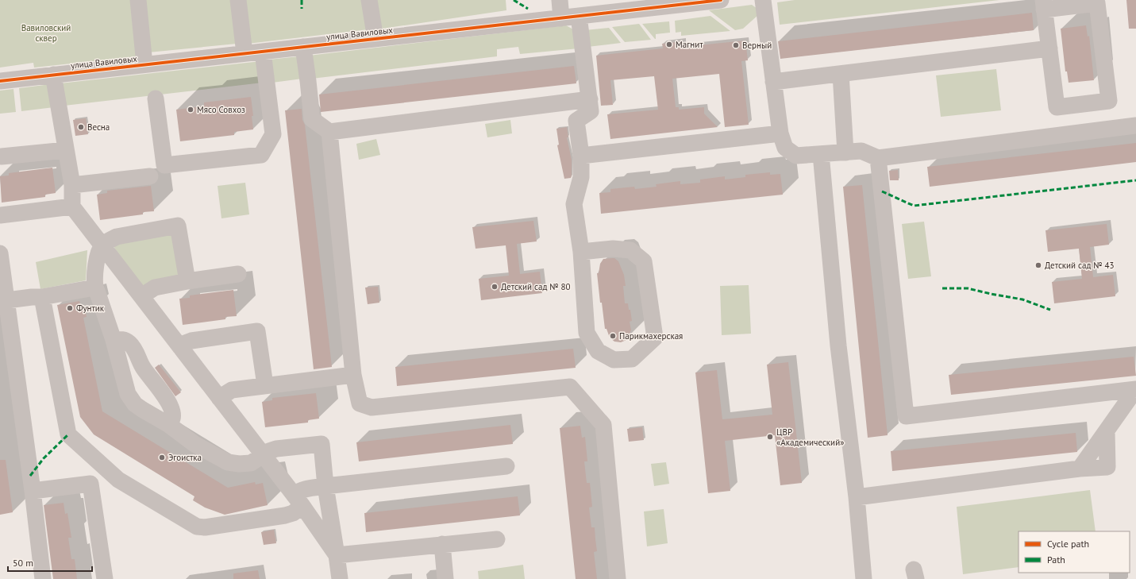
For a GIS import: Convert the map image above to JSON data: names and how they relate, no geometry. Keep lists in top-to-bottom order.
{
  "streets": {
    "street": ["улица Вавиловых"]
  },
  "parks": ["Вавиловский сквер"],
  "places": [
    "Магнит",
    "Верный",
    "Мясо Совхоз",
    "Весна",
    "Детский сад № 43",
    "Детский сад № 80",
    "Фунтик",
    "Парикмахерская",
    "ЦВР «Академический»",
    "Эгоистка"
  ],
  "legend": ["Cycle path", "Path"],
  "scale_bar": "50 m"
}
